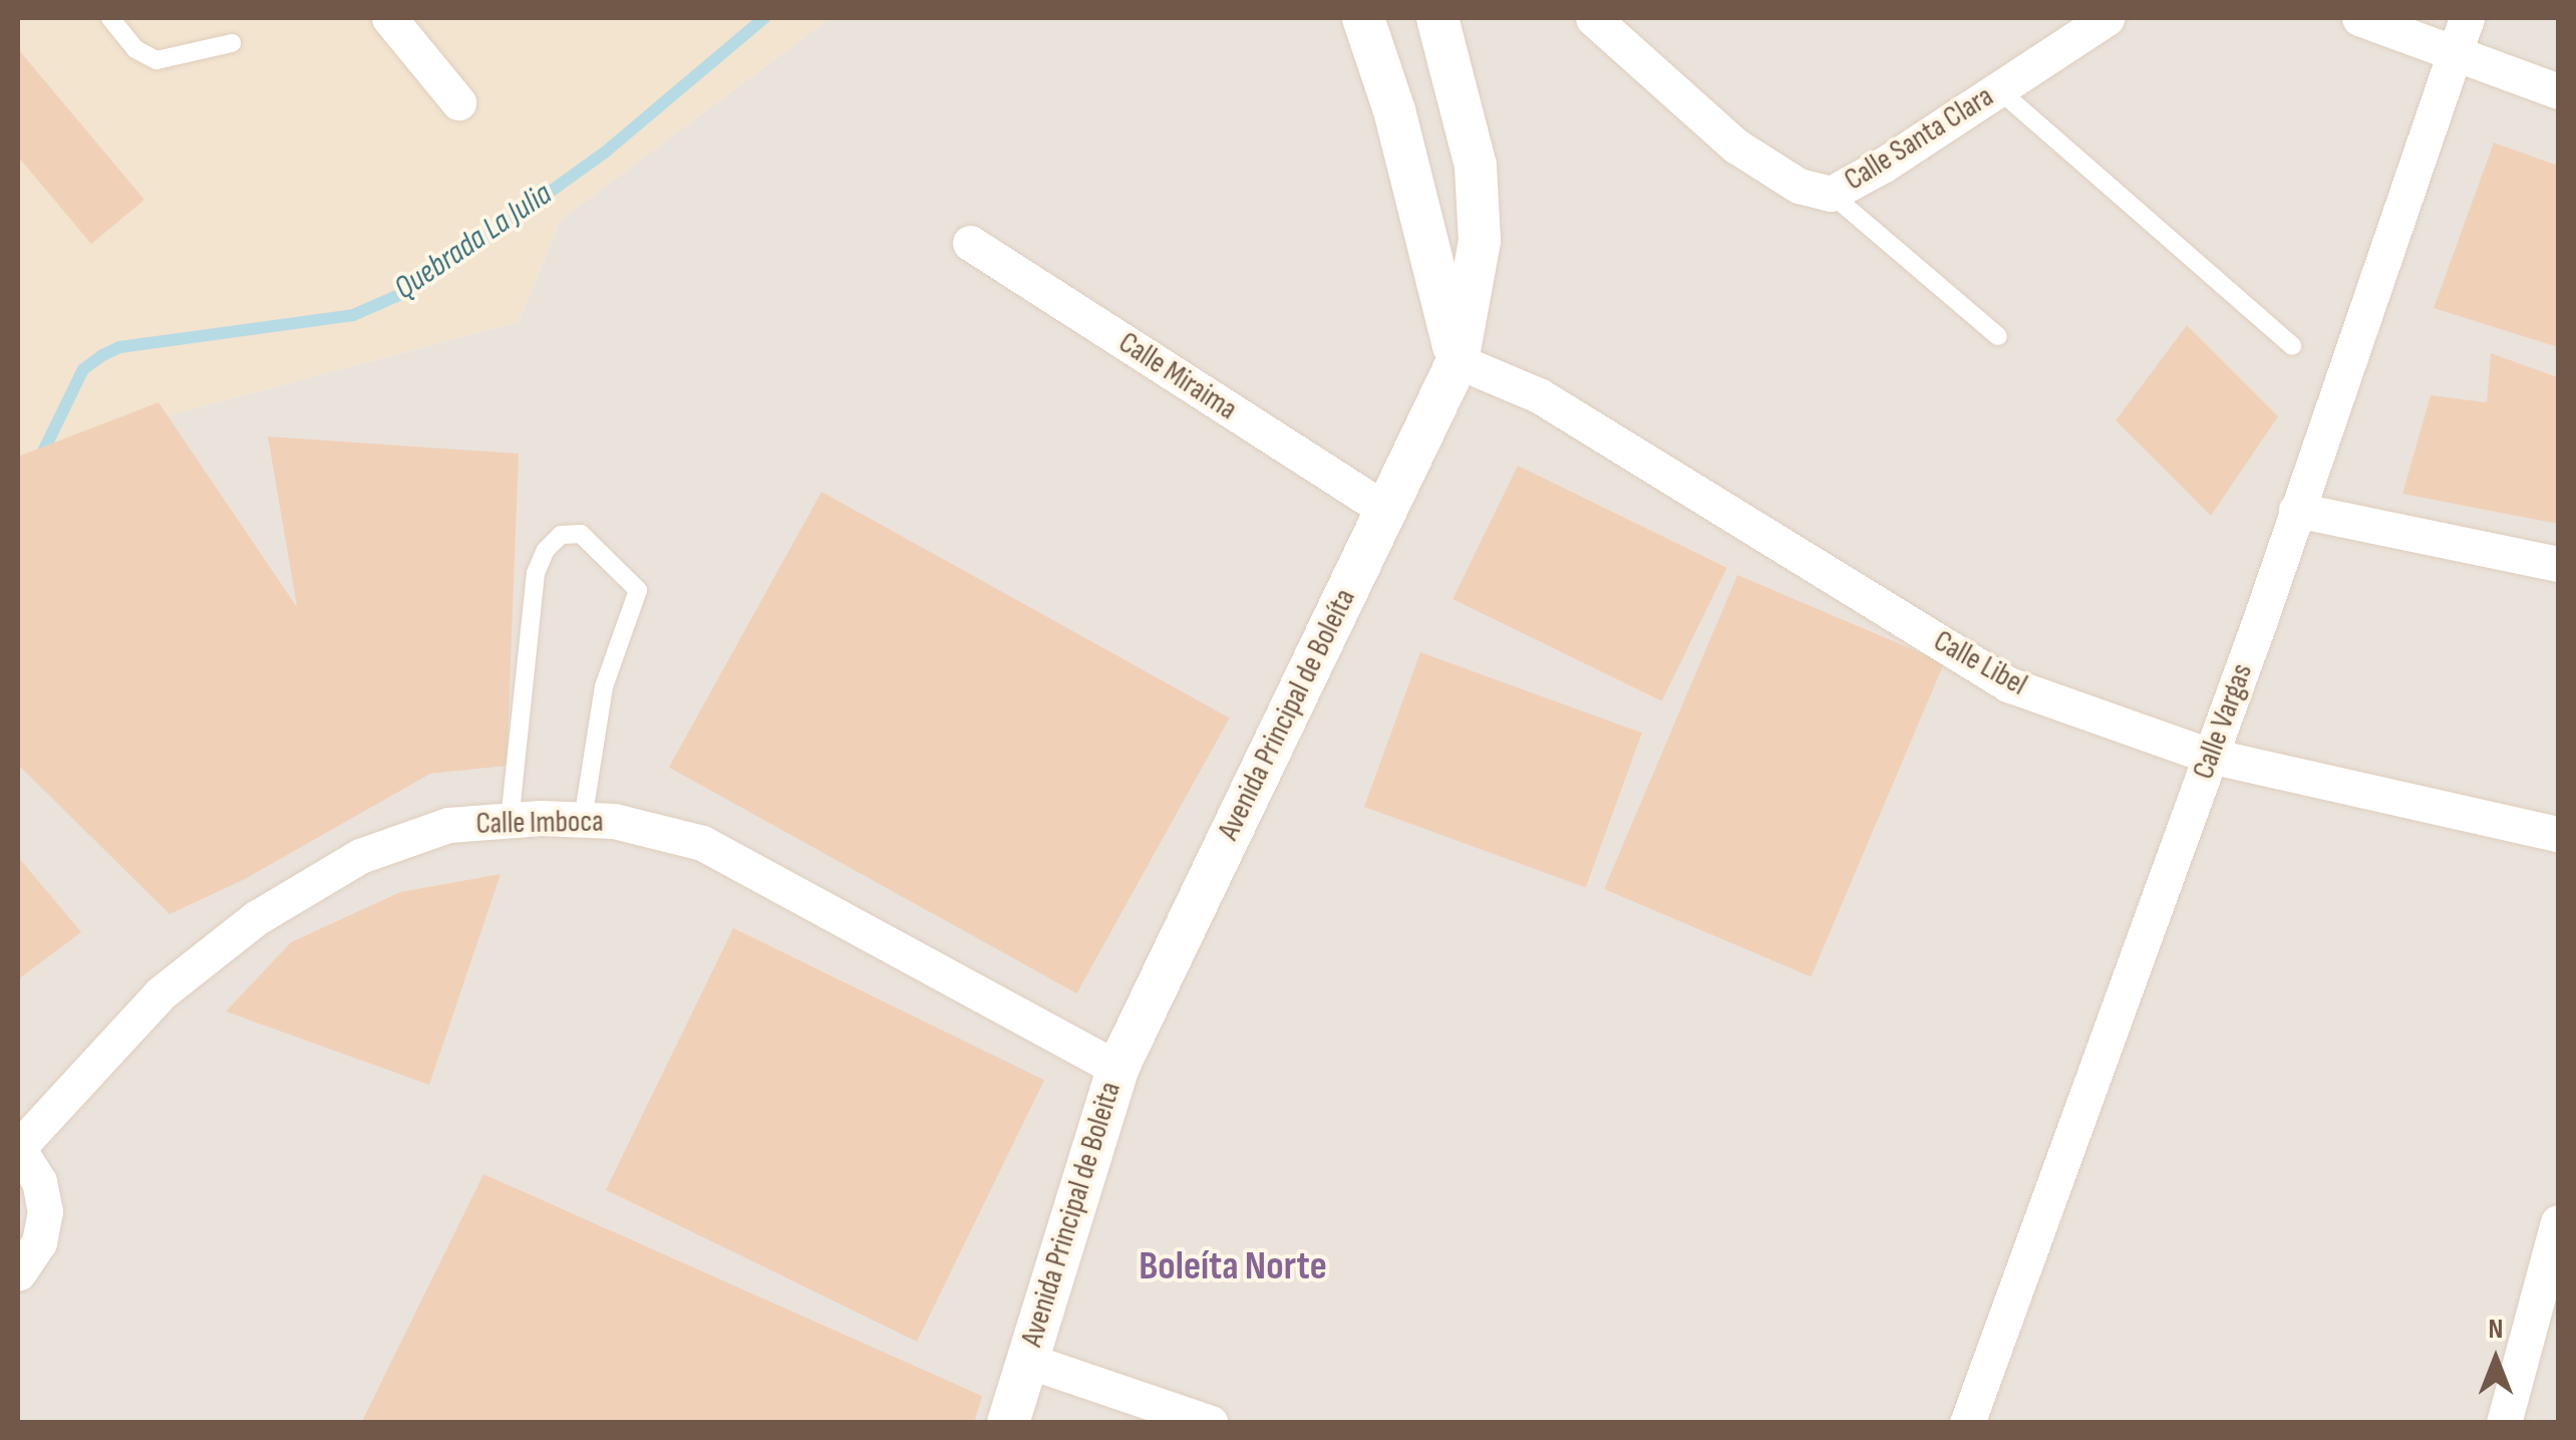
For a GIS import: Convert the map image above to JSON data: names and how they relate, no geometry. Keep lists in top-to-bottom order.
{
  "streets": {
    "street": [
      "Calle Santa Clara",
      "Calle Miraima",
      "Calle Libel",
      "Avenida Principal de Boleíta",
      "Calle Vargas",
      "Calle Imboca",
      "Avenida Principal de Boleita"
    ]
  },
  "crossings": [
    ["Calle Miraima", "Avenida Principal de Boleíta"],
    ["Calle Libel", "Avenida Principal de Boleíta"],
    ["Calle Libel", "Calle Vargas"],
    ["Avenida Principal de Boleíta", "Calle Imboca"],
    ["Avenida Principal de Boleíta", "Avenida Principal de Boleita"],
    ["Calle Imboca", "Avenida Principal de Boleita"]
  ],
  "districts": ["Boleíta Norte"],
  "water": ["Quebrada La Julia"],
  "north": "top"
}
